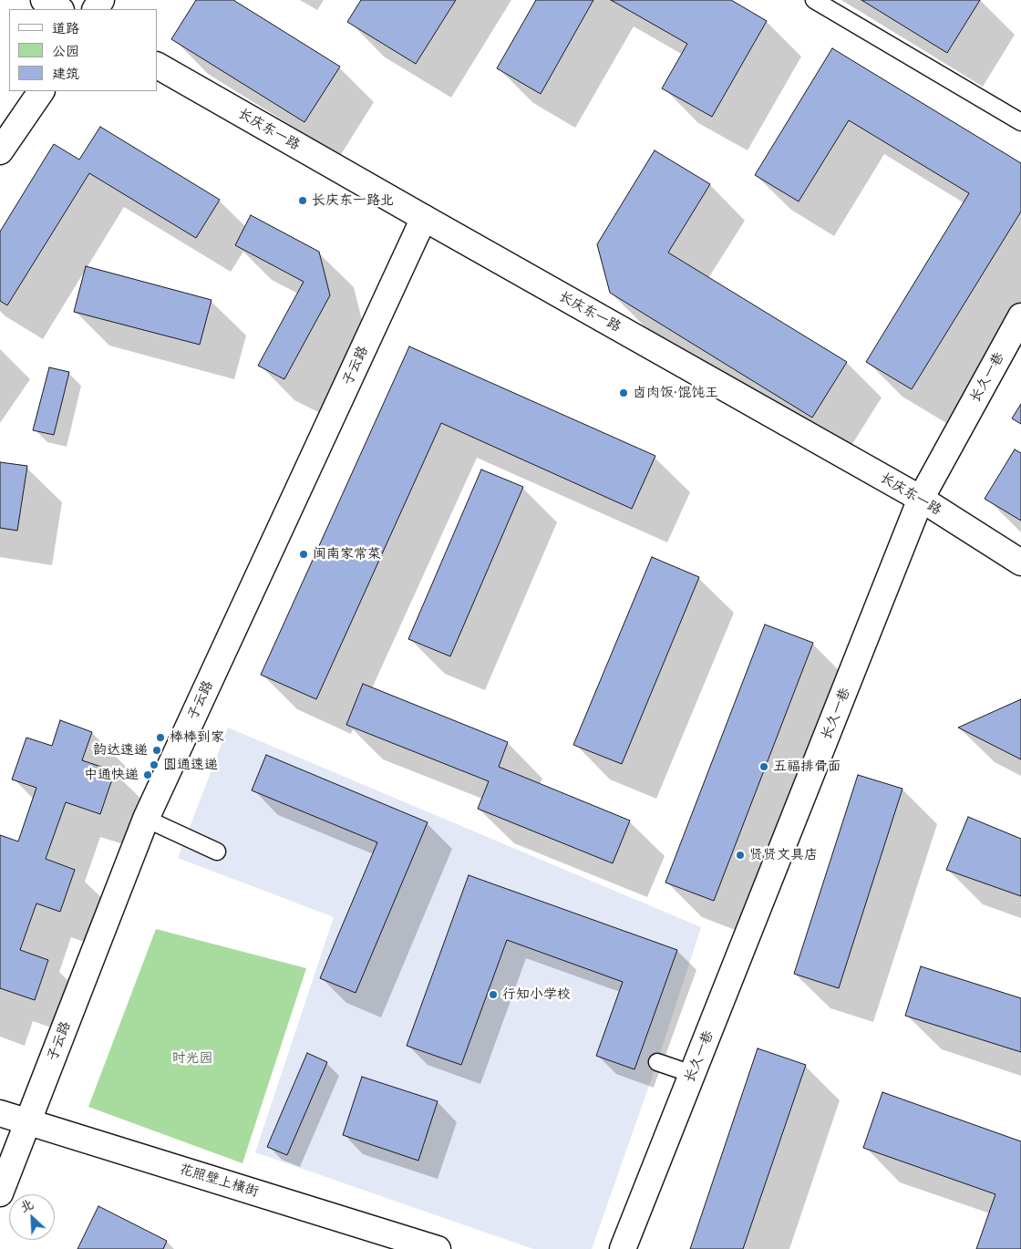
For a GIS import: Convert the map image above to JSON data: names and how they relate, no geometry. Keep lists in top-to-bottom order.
{
  "streets": {
    "street": [
      "长庆东一路",
      "子云路",
      "长久一巷",
      "花照壁上横街"
    ]
  },
  "crossings": [
    ["长庆东一路", "子云路"],
    ["长庆东一路", "长久一巷"],
    ["子云路", "花照壁上横街"]
  ],
  "parks": ["时光园"],
  "places": [
    "长庆东一路北",
    "卤肉饭·馄饨王",
    "闽南家常菜",
    "棒棒到家",
    "韵达速递",
    "圆通速递",
    "五福排骨面",
    "中通快递",
    "贤贤文具店",
    "行知小学校"
  ],
  "legend": ["道路", "公园", "建筑"],
  "north": "top left"
}
